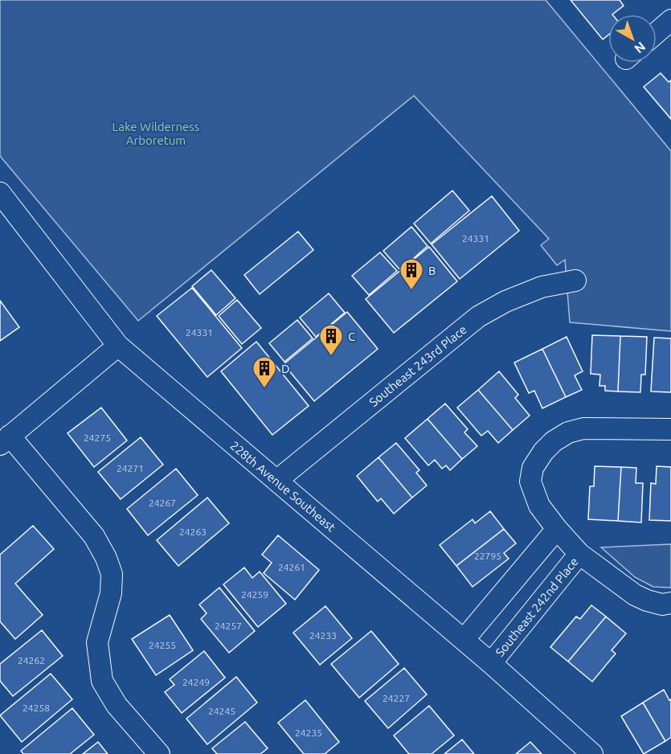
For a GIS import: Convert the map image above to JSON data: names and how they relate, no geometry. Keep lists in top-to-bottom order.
{
  "streets": {
    "street": ["Southeast 243rd Place", "228th Avenue Southeast", "Southeast 242nd Place"]
  },
  "crossings": [
    ["Southeast 243rd Place", "228th Avenue Southeast"],
    ["228th Avenue Southeast", "Southeast 242nd Place"]
  ],
  "parks": ["Lake Wilderness Arboretum"],
  "places": {
    "building": ["B", "C", "D"]
  },
  "house_numbers": [
    "24331",
    "24331",
    "24275",
    "24271",
    "24267",
    "24263",
    "22795",
    "24261",
    "24259",
    "24257",
    "24233",
    "24255",
    "24262",
    "24249",
    "24227",
    "24258",
    "24245",
    "24235"
  ],
  "north": "bottom right"
}
